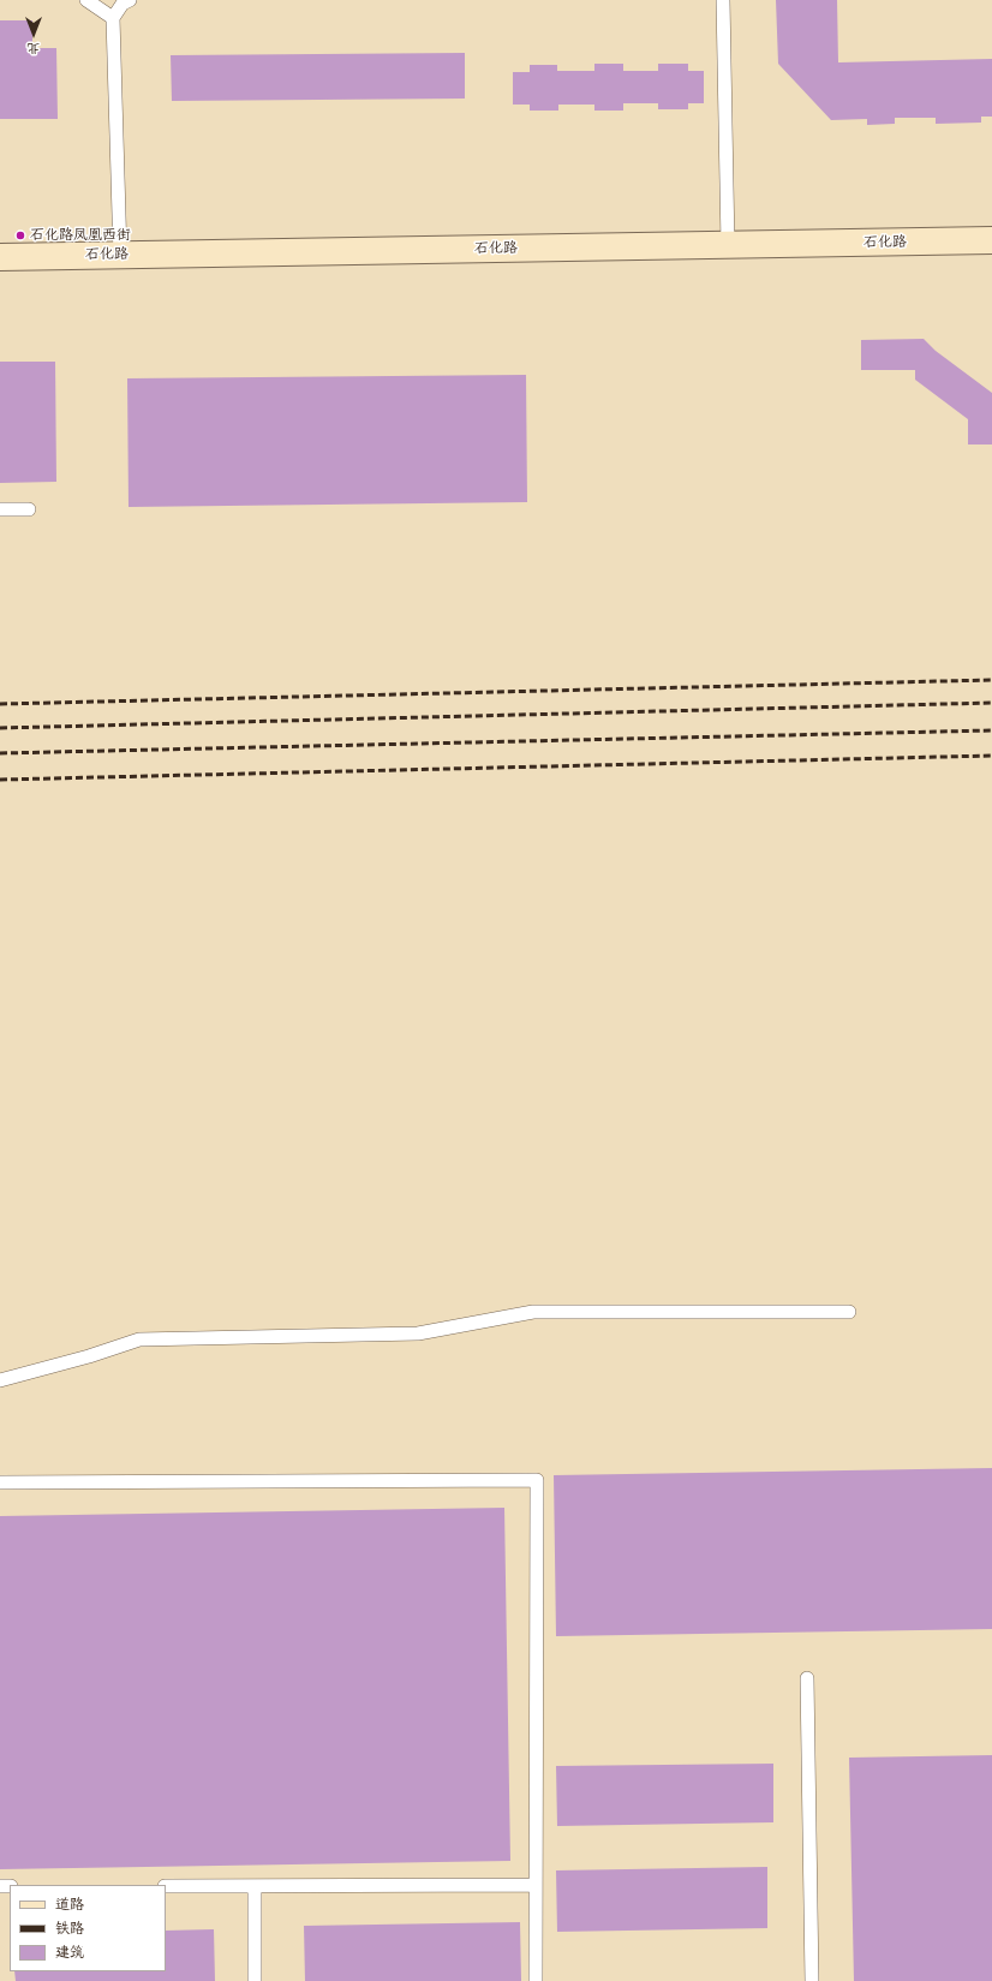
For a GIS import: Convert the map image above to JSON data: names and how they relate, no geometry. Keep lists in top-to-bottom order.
{
  "streets": {
    "street": ["石化路"]
  },
  "places": ["石化路凤凰西街"],
  "legend": ["道路", "铁路", "建筑"],
  "north": "bottom"
}
